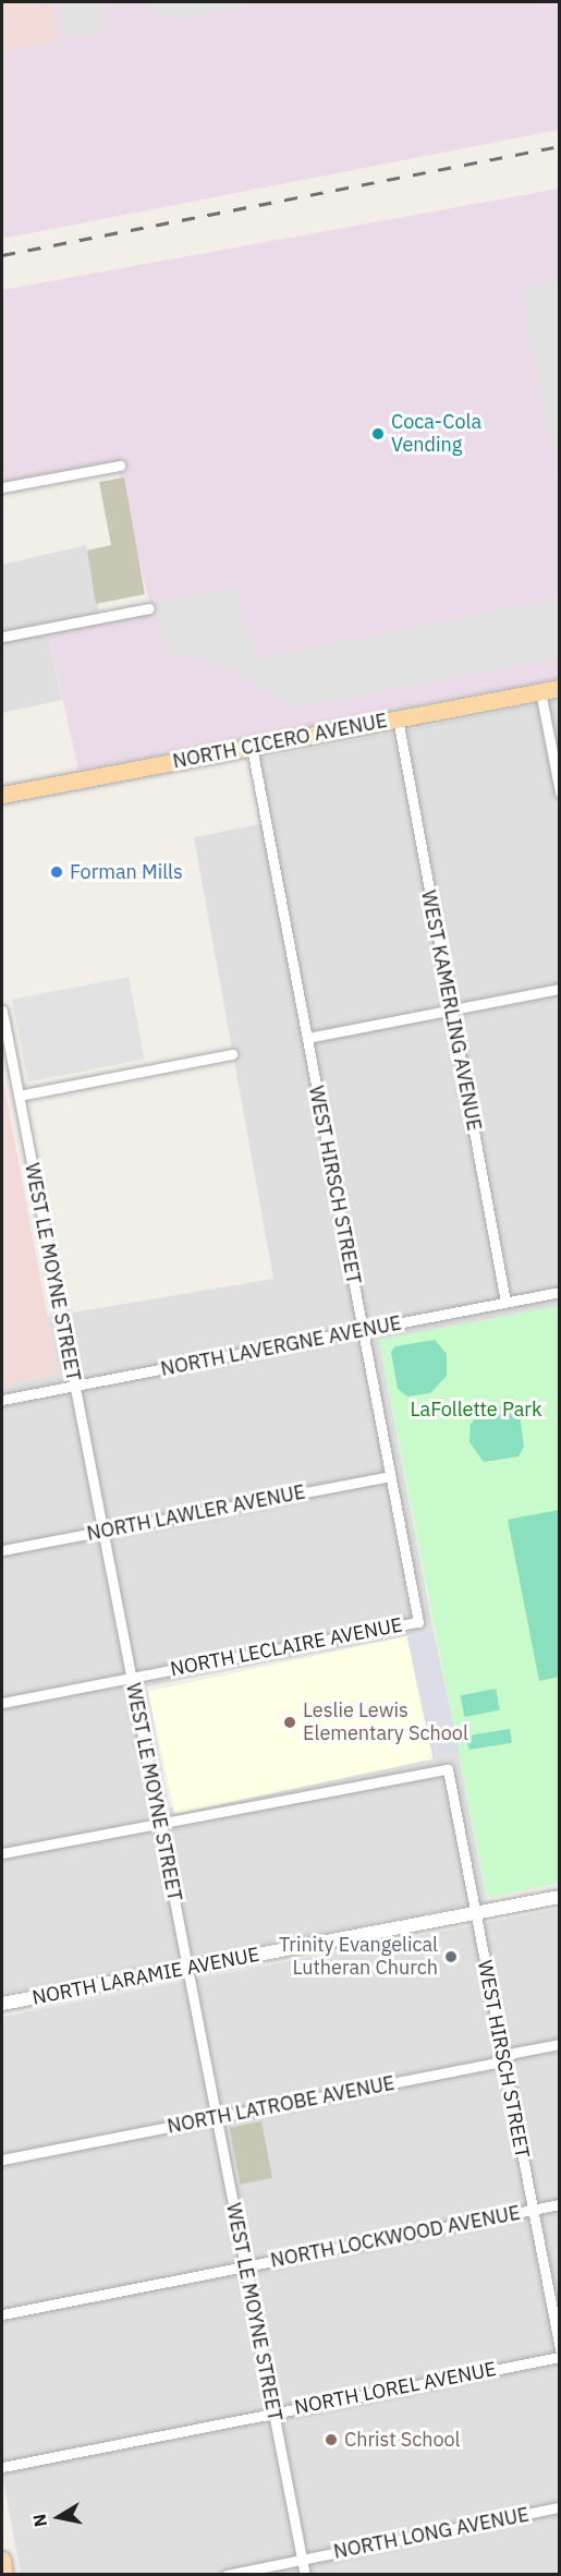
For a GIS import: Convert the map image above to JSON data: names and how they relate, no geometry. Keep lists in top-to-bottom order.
{
  "streets": {
    "main road": ["NORTH CICERO AVENUE"],
    "street": [
      "WEST KAMERLING AVENUE",
      "WEST HIRSCH STREET",
      "WEST LE MOYNE STREET",
      "NORTH LAVERGNE AVENUE",
      "NORTH LAWLER AVENUE",
      "NORTH LECLAIRE AVENUE",
      "NORTH LARAMIE AVENUE",
      "NORTH LATROBE AVENUE",
      "NORTH LOCKWOOD AVENUE",
      "NORTH LOREL AVENUE",
      "NORTH LONG AVENUE"
    ]
  },
  "crossings": [
    ["NORTH CICERO AVENUE", "WEST KAMERLING AVENUE"],
    ["NORTH CICERO AVENUE", "WEST HIRSCH STREET"],
    ["WEST KAMERLING AVENUE", "NORTH LAVERGNE AVENUE"],
    ["WEST HIRSCH STREET", "WEST LE MOYNE STREET"],
    ["WEST HIRSCH STREET", "NORTH LAVERGNE AVENUE"],
    ["WEST HIRSCH STREET", "NORTH LAWLER AVENUE"],
    ["WEST HIRSCH STREET", "NORTH LECLAIRE AVENUE"],
    ["WEST HIRSCH STREET", "NORTH LARAMIE AVENUE"],
    ["WEST HIRSCH STREET", "NORTH LATROBE AVENUE"],
    ["WEST HIRSCH STREET", "NORTH LOCKWOOD AVENUE"],
    ["WEST LE MOYNE STREET", "NORTH LAVERGNE AVENUE"],
    ["WEST LE MOYNE STREET", "NORTH LAWLER AVENUE"],
    ["WEST LE MOYNE STREET", "NORTH LECLAIRE AVENUE"],
    ["WEST LE MOYNE STREET", "NORTH LARAMIE AVENUE"],
    ["WEST LE MOYNE STREET", "NORTH LATROBE AVENUE"],
    ["WEST LE MOYNE STREET", "NORTH LOCKWOOD AVENUE"],
    ["WEST LE MOYNE STREET", "NORTH LOREL AVENUE"],
    ["WEST LE MOYNE STREET", "NORTH LONG AVENUE"]
  ],
  "parks": ["LaFollette Park"],
  "places": [
    "Coca-Cola Vending",
    "Forman Mills",
    "Leslie Lewis Elementary School",
    "Trinity Evangelical Lutheran Church",
    "Christ School"
  ],
  "north": "left"
}
